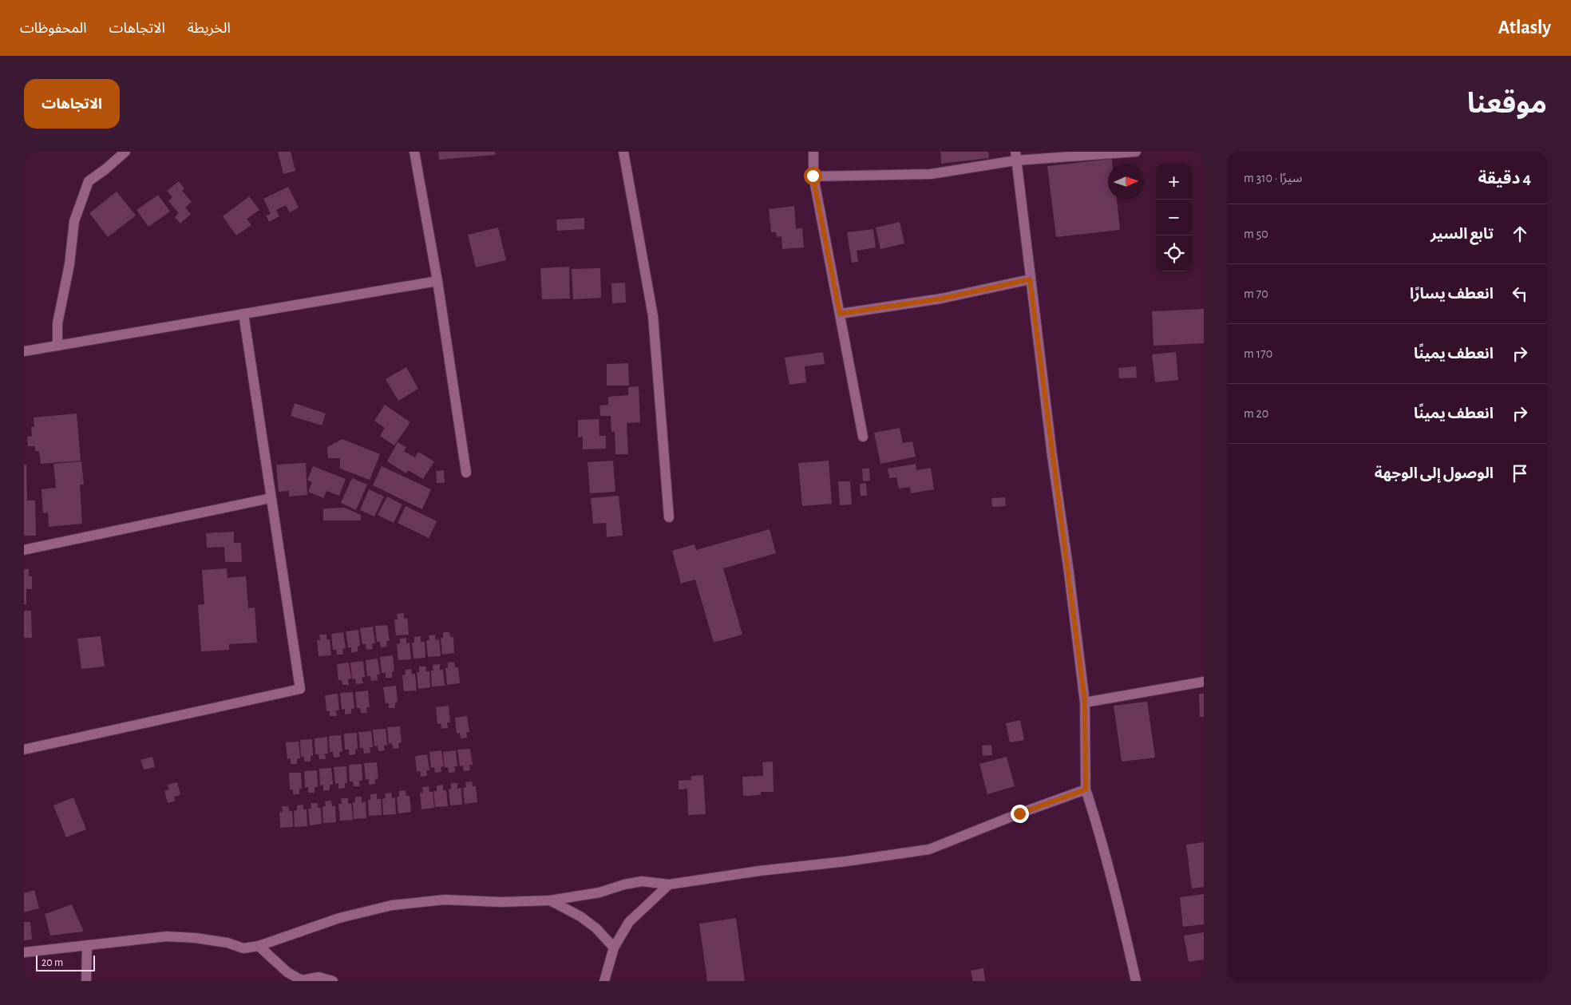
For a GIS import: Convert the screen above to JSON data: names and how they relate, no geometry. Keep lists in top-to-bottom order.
{
  "scale_bar": "20 m",
  "north": "right",
  "page": {
    "header": "Atlasly",
    "nav": ["الخريطة", "الاتجاهات", "المحفوظات"],
    "title": "موقعنا",
    "buttons": "الاتجاهات",
    "heading": ["4 دقيقة", "سيرًا · 310 m"],
    "map_buttons": ["+", "−"],
    "list": [
      ["تابع السير", "50 m"],
      ["انعطف يسارًا", "70 m"],
      ["انعطف يمينًا", "170 m"],
      ["انعطف يمينًا", "20 m"],
      "الوصول إلى الوجهة"
    ],
    "scale": "20 m"
  }
}
